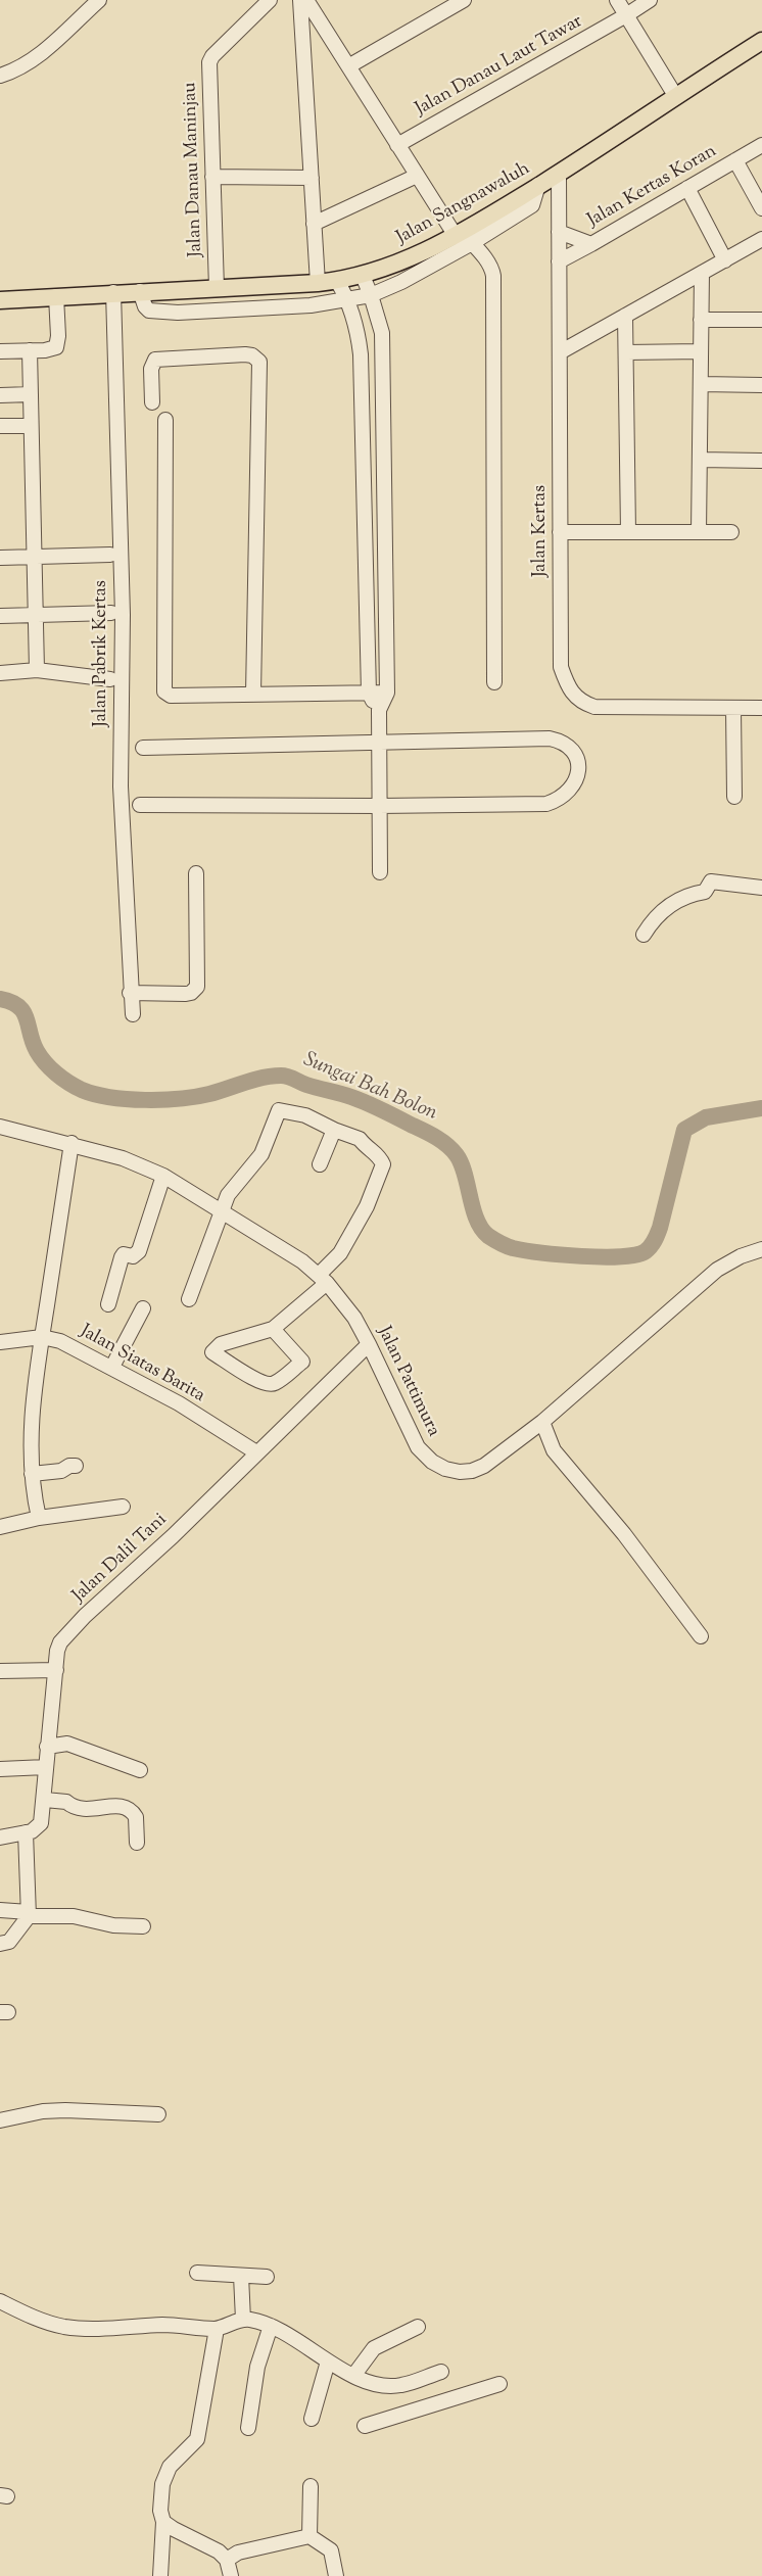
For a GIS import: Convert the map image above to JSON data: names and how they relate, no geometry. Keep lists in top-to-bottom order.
{
  "streets": {
    "main road": ["Jalan Sangnawaluh"],
    "street": [
      "Jalan Danau Laut Tawar",
      "Jalan Danau Maninjau",
      "Jalan Kertas Koran",
      "Jalan Kertas",
      "Jalan Pabrik Kertas",
      "Jalan Siatas Barita",
      "Jalan Pattimura",
      "Jalan Dalil Tani"
    ]
  },
  "crossings": [
    ["Jalan Danau Maninjau", "Jalan Sangnawaluh"],
    ["Jalan Kertas Koran", "Jalan Kertas"],
    ["Jalan Sangnawaluh", "Jalan Kertas"],
    ["Jalan Sangnawaluh", "Jalan Pabrik Kertas"],
    ["Jalan Siatas Barita", "Jalan Dalil Tani"],
    ["Jalan Pattimura", "Jalan Dalil Tani"]
  ],
  "water": ["Sungai Bah Bolon"]
}
